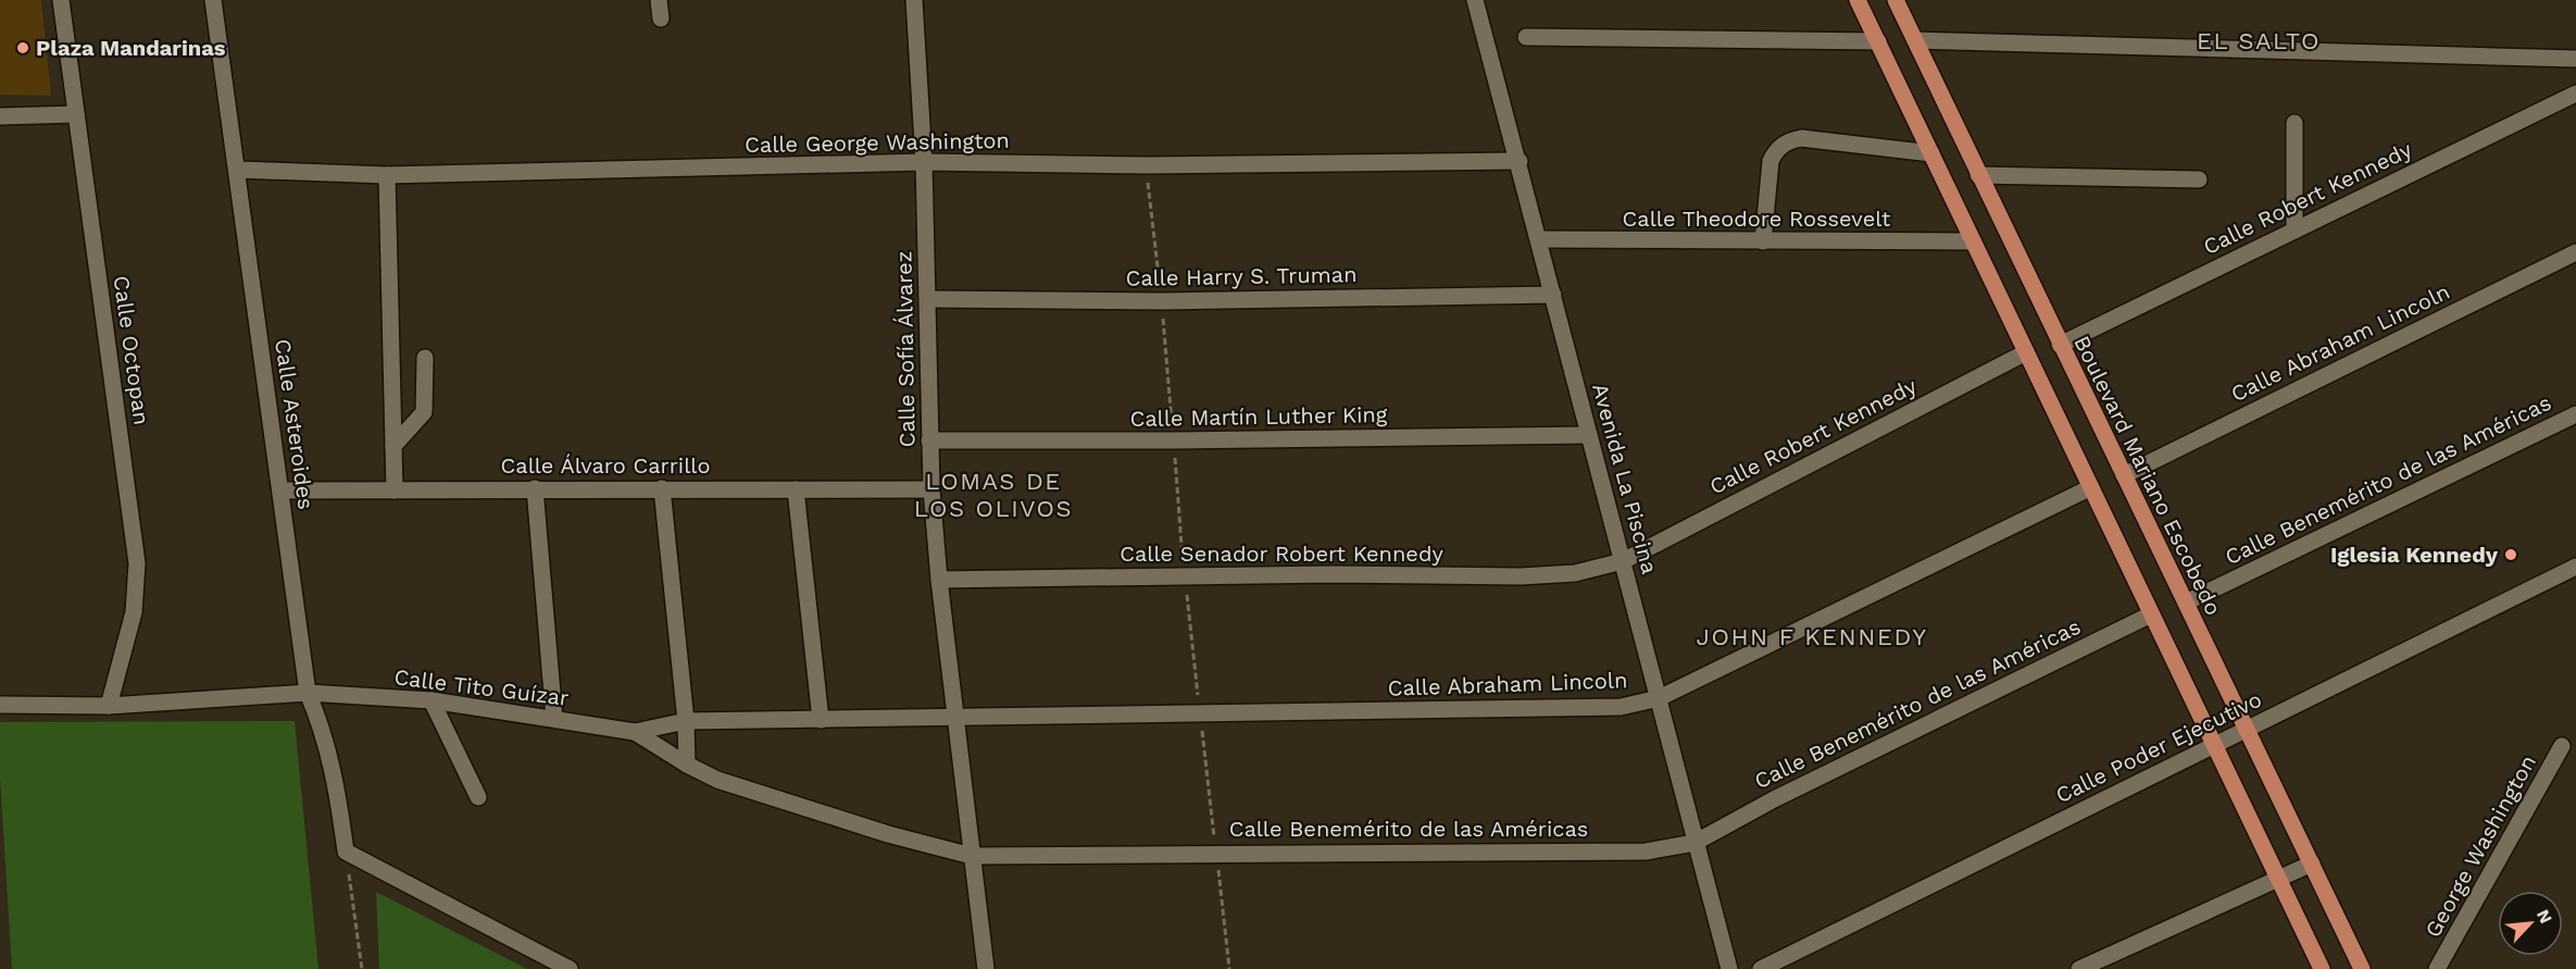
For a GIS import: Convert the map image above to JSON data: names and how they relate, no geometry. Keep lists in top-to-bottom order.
{
  "streets": {
    "main road": ["Boulevard Mariano Escobedo"],
    "street": [
      "Calle George Washington",
      "Calle Robert Kennedy",
      "Calle Theodore Rossevelt",
      "Calle Harry S. Truman",
      "Calle Abraham Lincoln",
      "Calle Sofía Álvarez",
      "Calle Octopan",
      "Calle Martín Luther King",
      "Calle Asteroides",
      "Calle Álvaro Carrillo",
      "Avenida La Piscina",
      "Calle Benemérito de las Américas",
      "Calle Senador Robert Kennedy",
      "Calle Tito Guízar",
      "Calle Poder Ejecutivo",
      "George Washington"
    ]
  },
  "crossings": [
    ["Calle George Washington", "Calle Sofía Álvarez"],
    ["Calle George Washington", "Calle Asteroides"],
    ["Calle George Washington", "Avenida La Piscina"],
    ["Calle Robert Kennedy", "Boulevard Mariano Escobedo"],
    ["Calle Robert Kennedy", "Avenida La Piscina"],
    ["Calle Robert Kennedy", "Calle Senador Robert Kennedy"],
    ["Calle Theodore Rossevelt", "Avenida La Piscina"],
    ["Calle Harry S. Truman", "Calle Sofía Álvarez"],
    ["Calle Harry S. Truman", "Avenida La Piscina"],
    ["Calle Abraham Lincoln", "Calle Sofía Álvarez"],
    ["Calle Abraham Lincoln", "Boulevard Mariano Escobedo"],
    ["Calle Abraham Lincoln", "Avenida La Piscina"],
    ["Calle Abraham Lincoln", "Calle Tito Guízar"],
    ["Calle Sofía Álvarez", "Calle Martín Luther King"],
    ["Calle Sofía Álvarez", "Calle Álvaro Carrillo"],
    ["Calle Sofía Álvarez", "Calle Benemérito de las Américas"],
    ["Calle Sofía Álvarez", "Calle Senador Robert Kennedy"],
    ["Calle Sofía Álvarez", "Calle Tito Guízar"],
    ["Calle Octopan", "Calle Tito Guízar"],
    ["Calle Martín Luther King", "Avenida La Piscina"],
    ["Calle Asteroides", "Calle Álvaro Carrillo"],
    ["Calle Asteroides", "Calle Tito Guízar"],
    ["Boulevard Mariano Escobedo", "Calle Benemérito de las Américas"],
    ["Boulevard Mariano Escobedo", "Calle Poder Ejecutivo"],
    ["Avenida La Piscina", "Calle Benemérito de las Américas"],
    ["Avenida La Piscina", "Calle Senador Robert Kennedy"],
    ["Calle Benemérito de las Américas", "Calle Tito Guízar"]
  ],
  "districts": ["EL SALTO", "LOMAS DE LOS OLIVOS", "JOHN F KENNEDY"],
  "places": ["Plaza Mandarinas", "Iglesia Kennedy"],
  "north": "top right"
}
